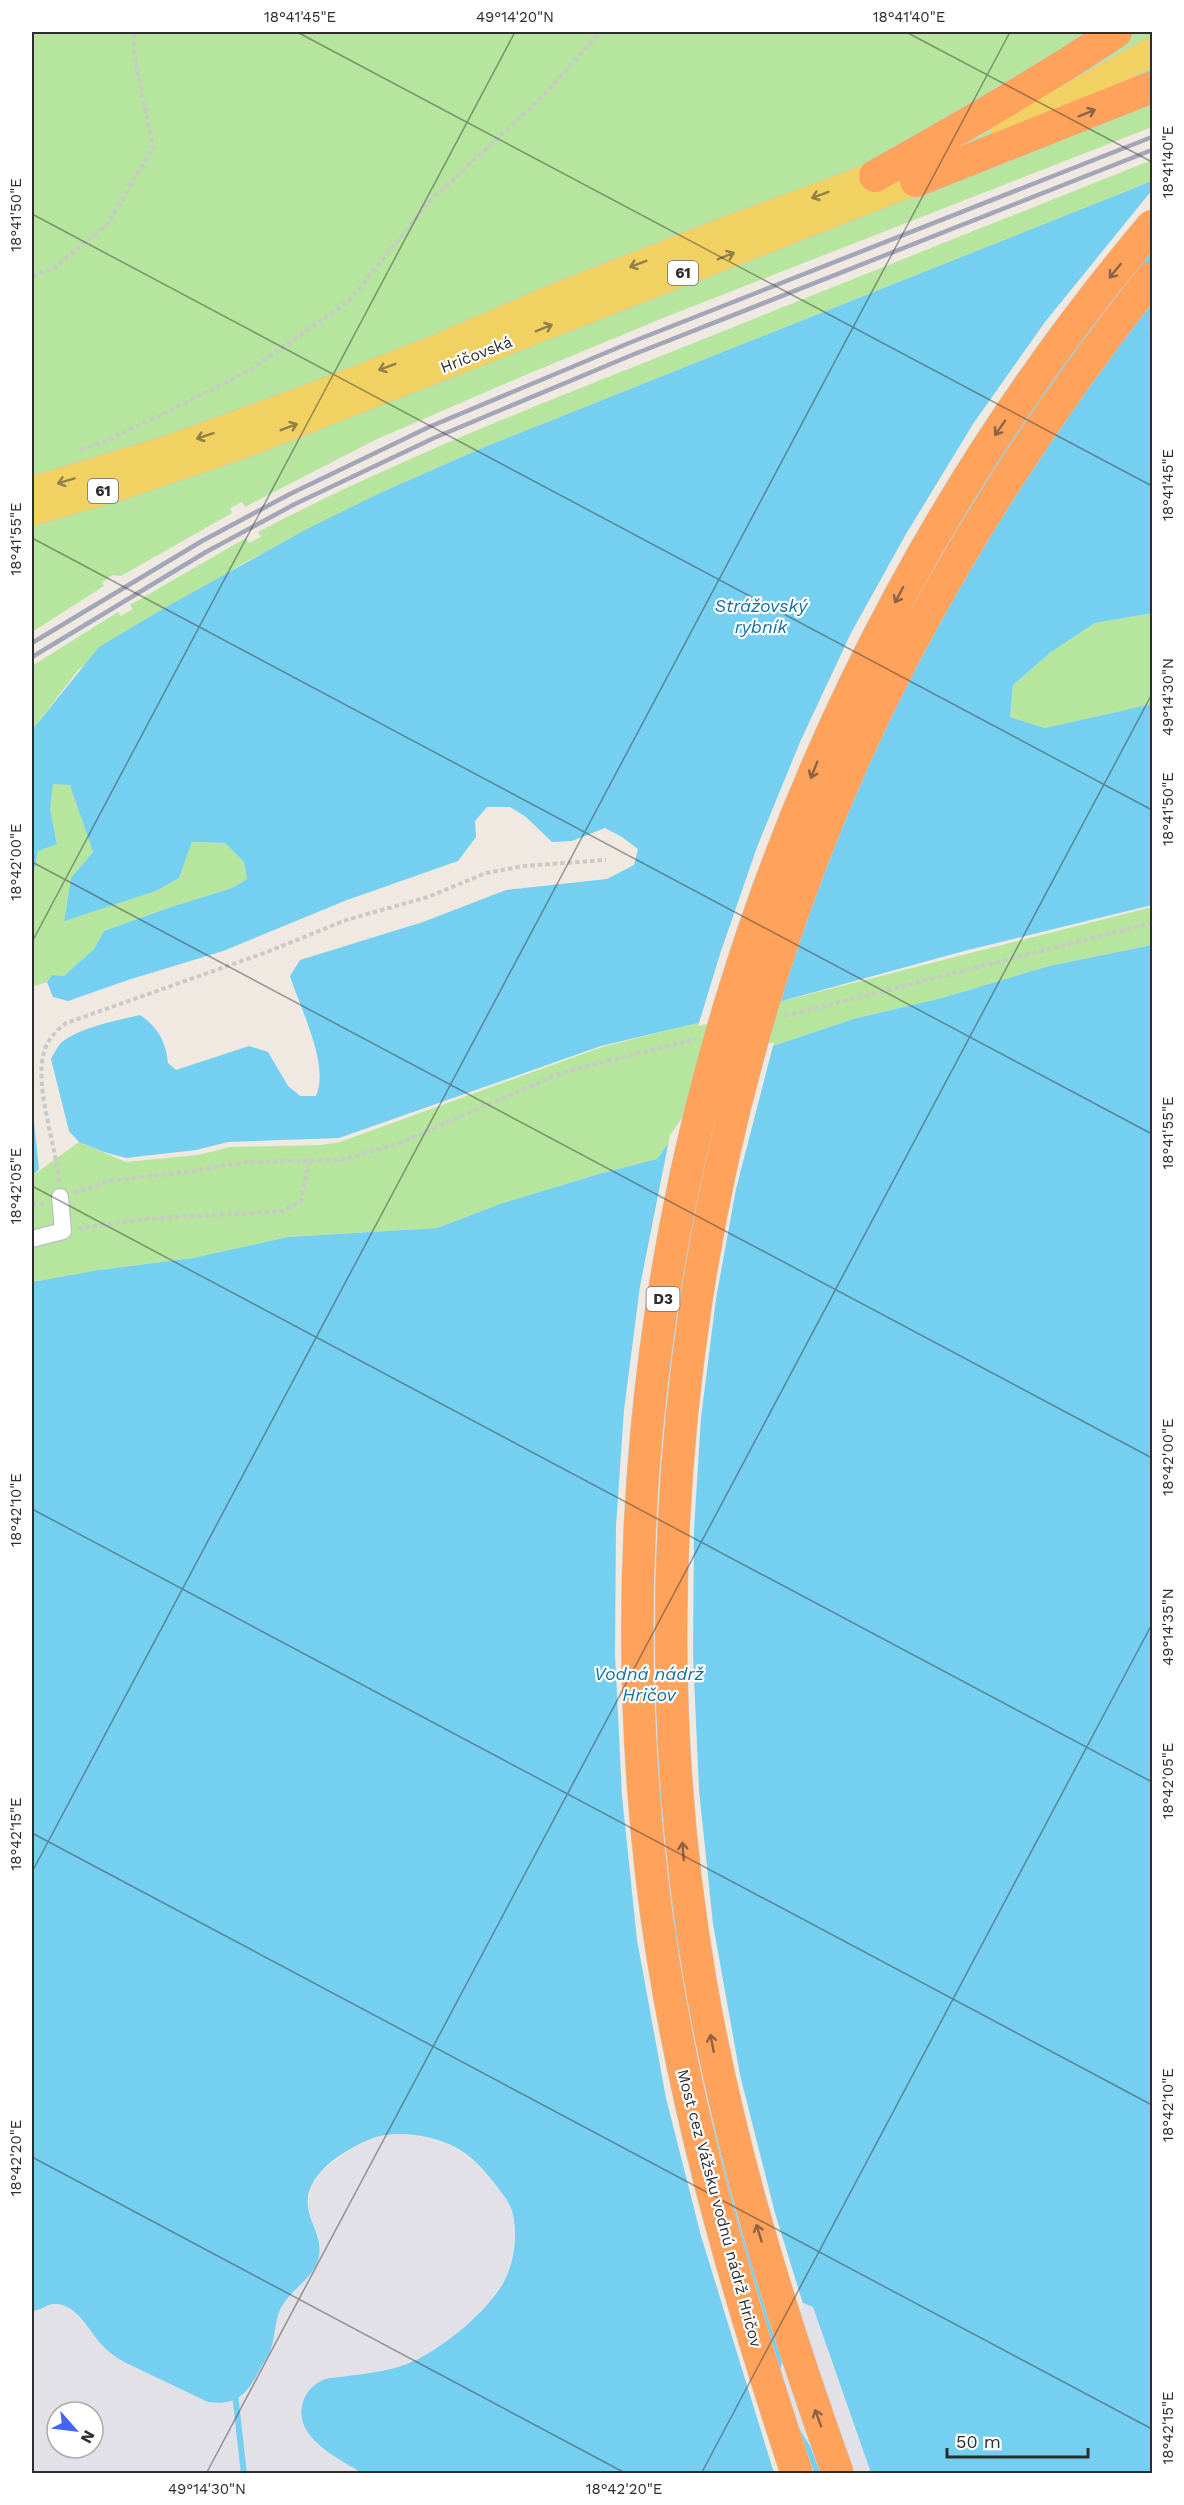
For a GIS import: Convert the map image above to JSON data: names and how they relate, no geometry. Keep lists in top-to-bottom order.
{
  "streets": {
    "highway": ["D3", "Most cez Vážsku vodnú nádrž Hričov"],
    "main road": ["61", "Hričovská"]
  },
  "crossings": [
    ["61", "Hričovská"]
  ],
  "water": ["Strážovský rybník", "Vodná nádrž Hričov"],
  "scale_bar": "50 m",
  "north": "bottom right",
  "coordinates": [
    "18°41'45\"E",
    "49°14'20\"N",
    "18°41'40\"E",
    "18°41'50\"E",
    "18°41'55\"E",
    "49°14'30\"N",
    "18°42'00\"E",
    "18°42'05\"E",
    "18°42'10\"E",
    "49°14'35\"N",
    "18°42'15\"E",
    "18°42'20\"E"
  ]
}
